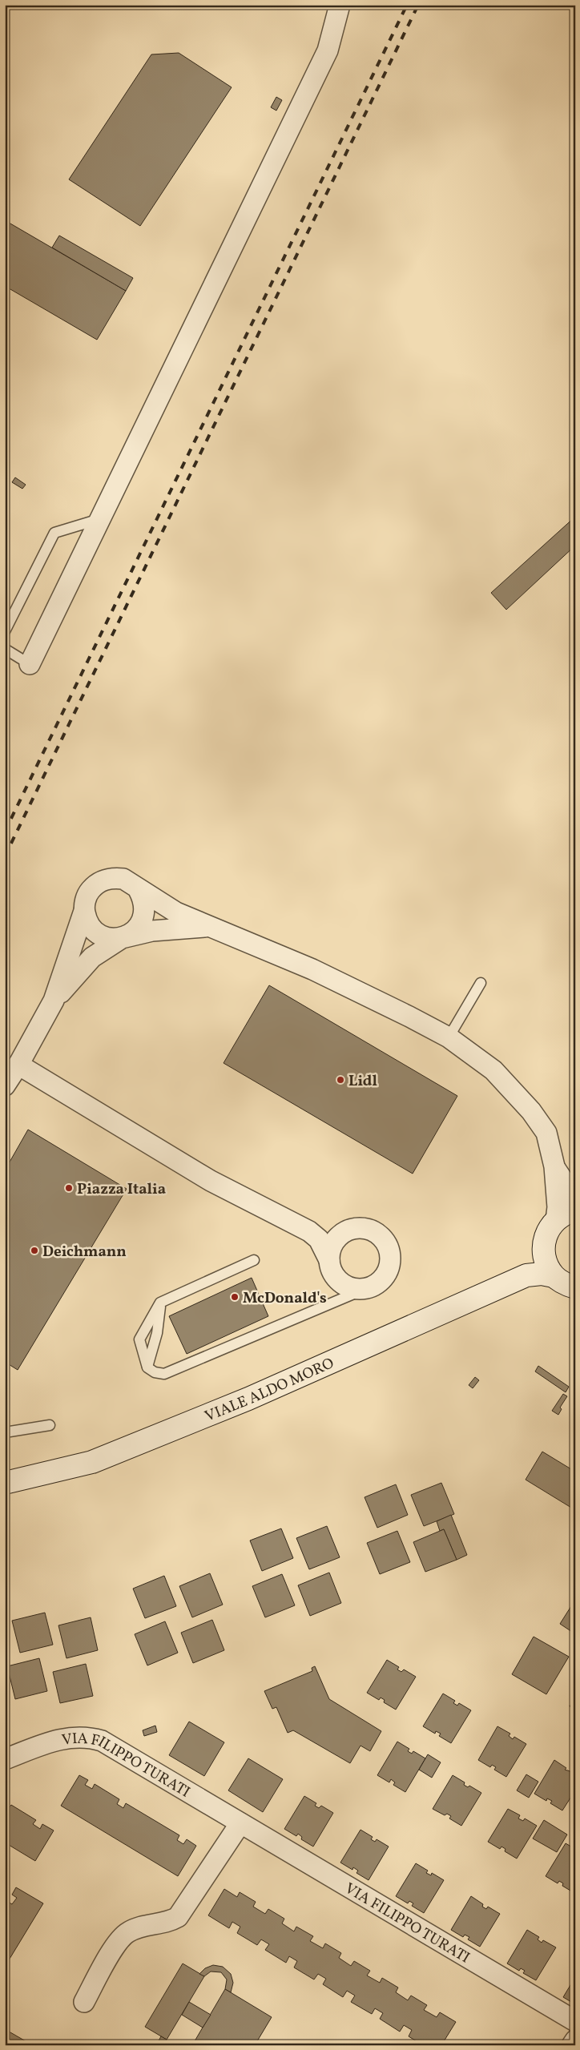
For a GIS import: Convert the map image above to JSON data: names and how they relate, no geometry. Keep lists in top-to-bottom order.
{
  "streets": {
    "main road": ["VIALE ALDO MORO"],
    "street": ["VIA FILIPPO TURATI"]
  },
  "places": [
    "Lidl",
    "Piazza Italia",
    "Deichmann",
    "McDonald's"
  ]
}
